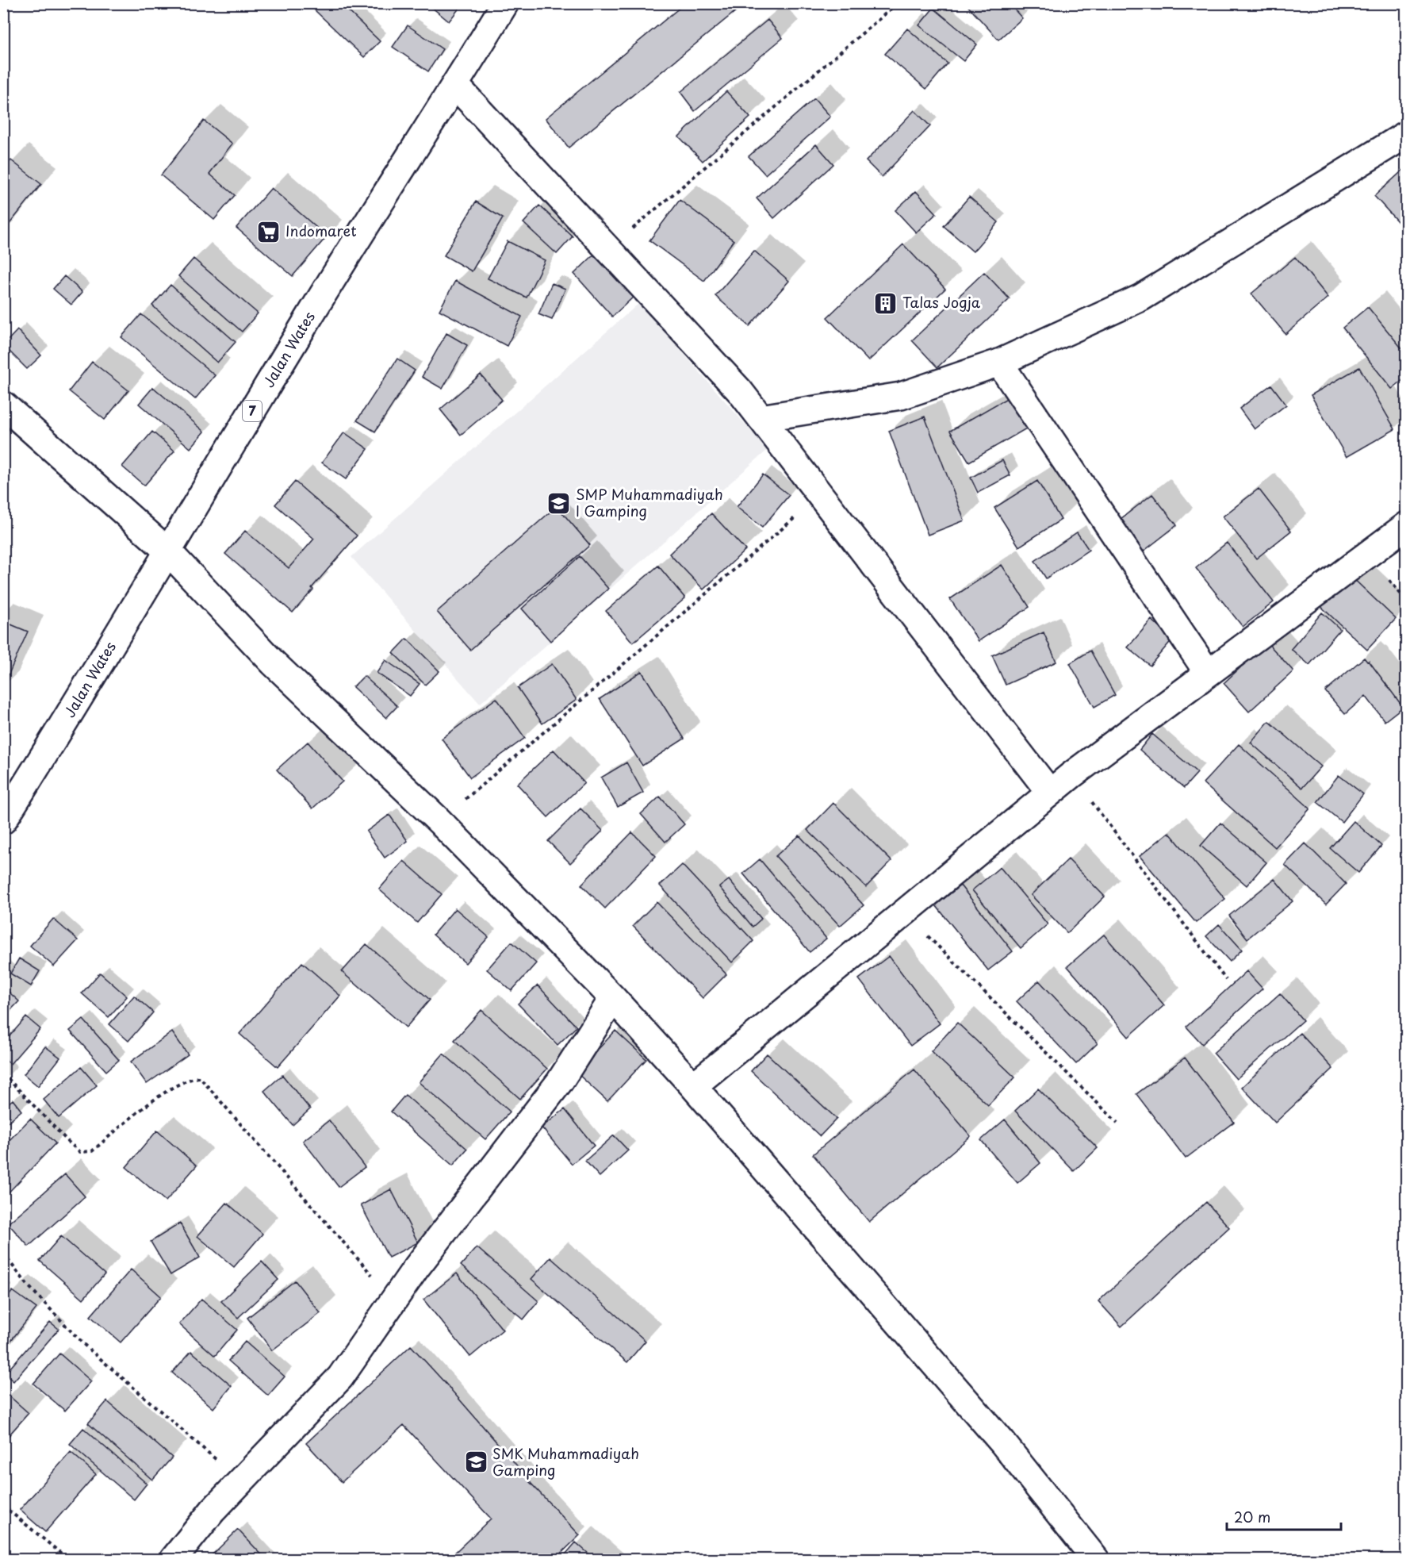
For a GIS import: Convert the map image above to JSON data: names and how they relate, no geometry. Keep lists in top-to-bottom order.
{
  "streets": {
    "main road": ["Jalan Wates", "7"]
  },
  "places": {
    "supermarket": ["Indomaret"],
    "building": ["Talas Jogja"],
    "school or university": ["SMP Muhammadiyah I Gamping", "SMK Muhammadiyah Gamping"]
  },
  "scale_bar": "20 m"
}
